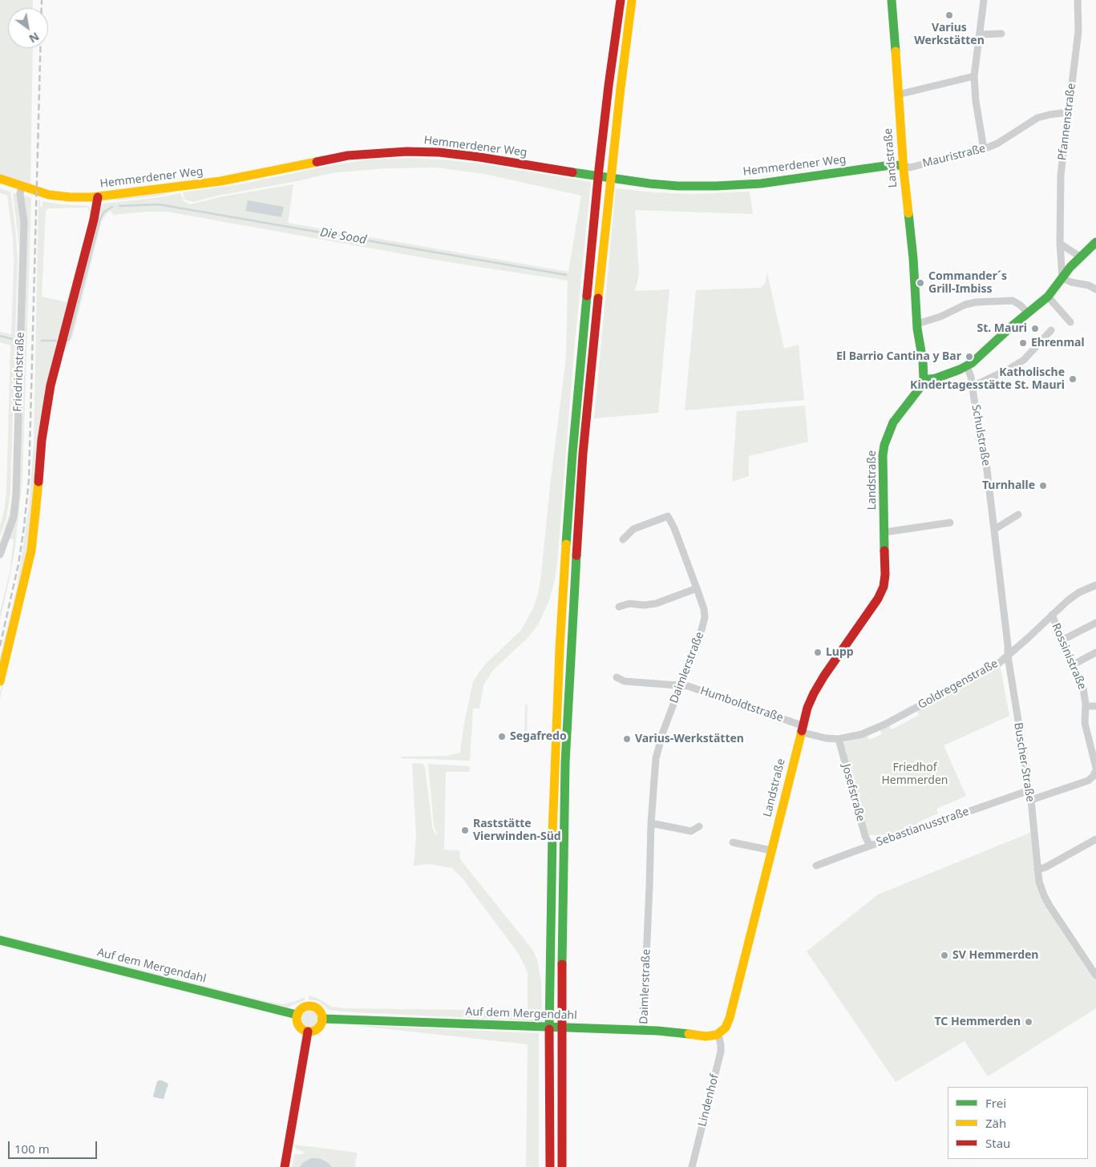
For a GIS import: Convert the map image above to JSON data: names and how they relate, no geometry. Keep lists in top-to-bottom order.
{
  "streets": {
    "main road": ["Hemmerdener Weg", "Landstraße", "Auf dem Mergendahl"],
    "street": [
      "Pfannenstraße",
      "Mauristraße",
      "Friedrichstraße",
      "Schulstraße",
      "Rossinistraße",
      "Daimlerstraße",
      "Goldregenstraße",
      "Humboldtstraße",
      "Buscher Straße",
      "Josefstraße",
      "Sebastianusstraße",
      "Lindenhof"
    ]
  },
  "crossings": [
    ["Pfannenstraße", "Mauristraße"],
    ["Hemmerdener Weg", "Mauristraße"],
    ["Hemmerdener Weg", "Landstraße"],
    ["Hemmerdener Weg", "Friedrichstraße"],
    ["Mauristraße", "Landstraße"],
    ["Landstraße", "Goldregenstraße"],
    ["Landstraße", "Humboldtstraße"],
    ["Landstraße", "Auf dem Mergendahl"],
    ["Landstraße", "Lindenhof"],
    ["Schulstraße", "Goldregenstraße"],
    ["Schulstraße", "Buscher Straße"],
    ["Rossinistraße", "Goldregenstraße"],
    ["Daimlerstraße", "Humboldtstraße"],
    ["Daimlerstraße", "Auf dem Mergendahl"],
    ["Goldregenstraße", "Humboldtstraße"],
    ["Goldregenstraße", "Buscher Straße"],
    ["Goldregenstraße", "Josefstraße"],
    ["Buscher Straße", "Sebastianusstraße"],
    ["Josefstraße", "Sebastianusstraße"],
    ["Auf dem Mergendahl", "Lindenhof"]
  ],
  "water": ["Die Sood"],
  "parks": ["Friedhof Hemmerden"],
  "places": [
    "Varius Werkstätten",
    "Commander´s Grill-Imbiss",
    "St. Mauri",
    "Ehrenmal",
    "El Barrio Cantina y Bar",
    "Katholische Kindertagesstätte St. Mauri",
    "Turnhalle",
    "Lupp",
    "Segafredo",
    "Varius-Werkstätten",
    "Raststätte Vierwinden-Süd",
    "SV Hemmerden",
    "TC Hemmerden"
  ],
  "legend": ["Frei", "Zäh", "Stau"],
  "scale_bar": "100 m",
  "north": "bottom right"
}
